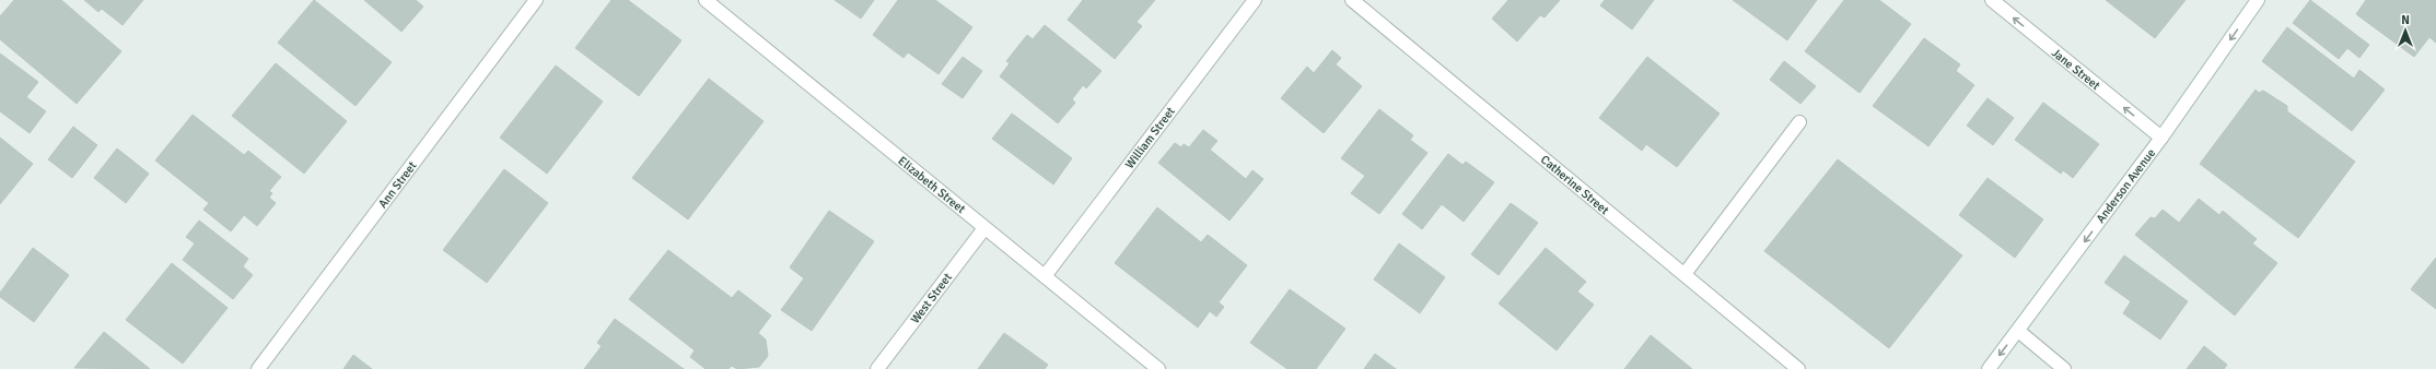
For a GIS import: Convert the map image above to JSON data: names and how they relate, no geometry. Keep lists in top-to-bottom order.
{
  "streets": {
    "street": [
      "Jane Street",
      "William Street",
      "Ann Street",
      "Elizabeth Street",
      "Catherine Street",
      "Anderson Avenue",
      "West Street"
    ]
  },
  "crossings": [
    ["Jane Street", "Anderson Avenue"],
    ["William Street", "Elizabeth Street"],
    ["Elizabeth Street", "West Street"]
  ],
  "one_way": ["Jane Street", "Anderson Avenue"],
  "north": "top"
}
